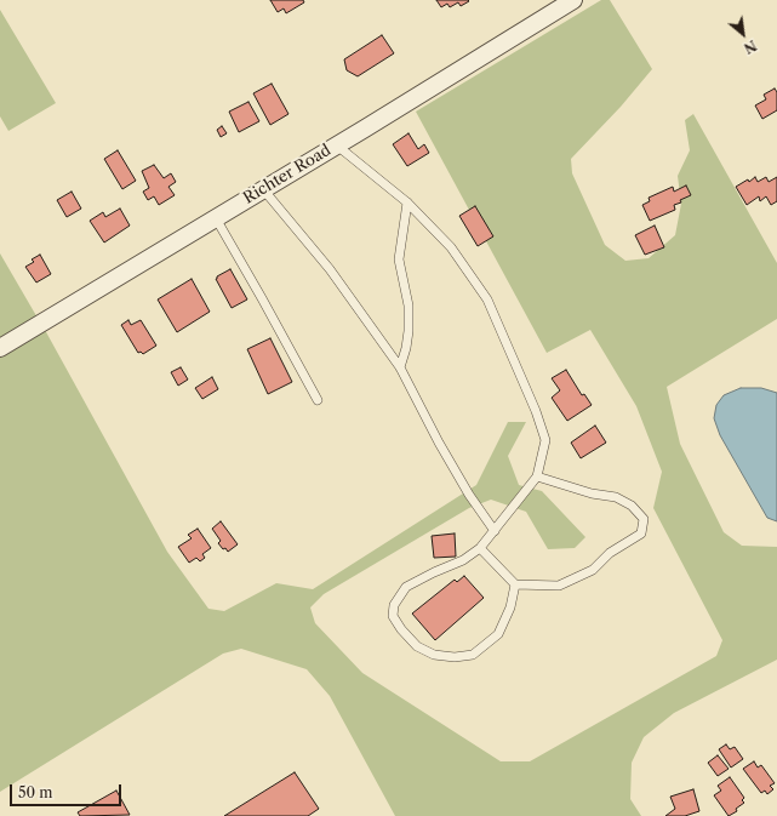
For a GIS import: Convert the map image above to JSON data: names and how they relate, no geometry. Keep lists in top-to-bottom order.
{
  "streets": {
    "street": ["Richter Road"]
  },
  "scale_bar": "50 m",
  "north": "bottom right"
}
